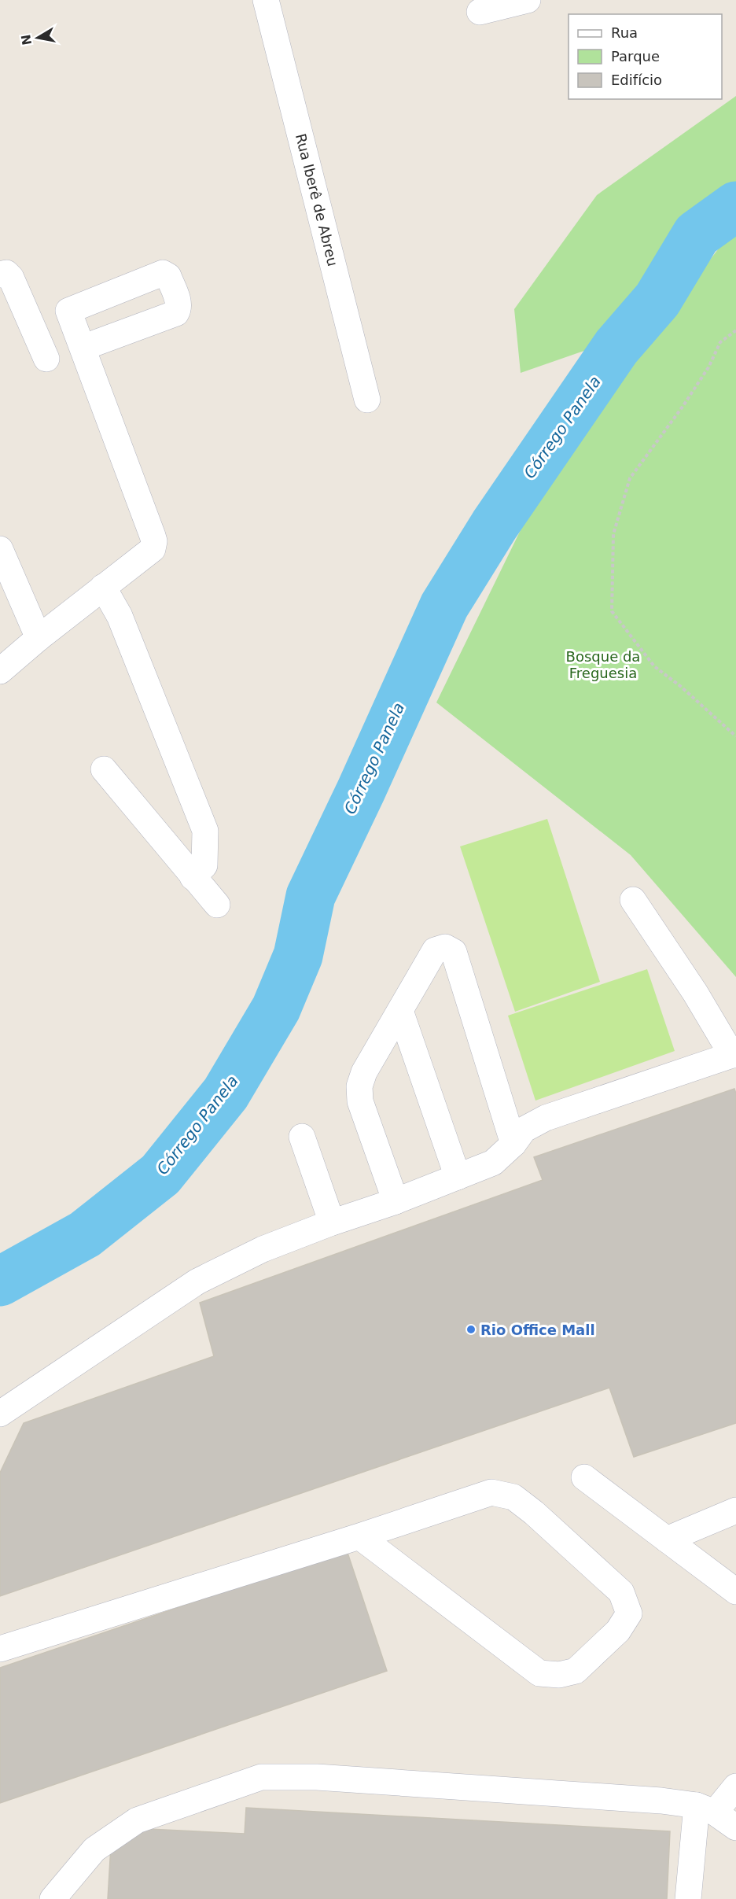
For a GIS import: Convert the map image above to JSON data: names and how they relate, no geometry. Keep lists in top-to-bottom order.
{
  "streets": {
    "street": ["Rua Iberê de Abreu"]
  },
  "water": ["Córrego Panela"],
  "parks": ["Bosque da Freguesia"],
  "places": ["Rio Office Mall"],
  "legend": ["Rua", "Parque", "Edifício"],
  "north": "left"
}
